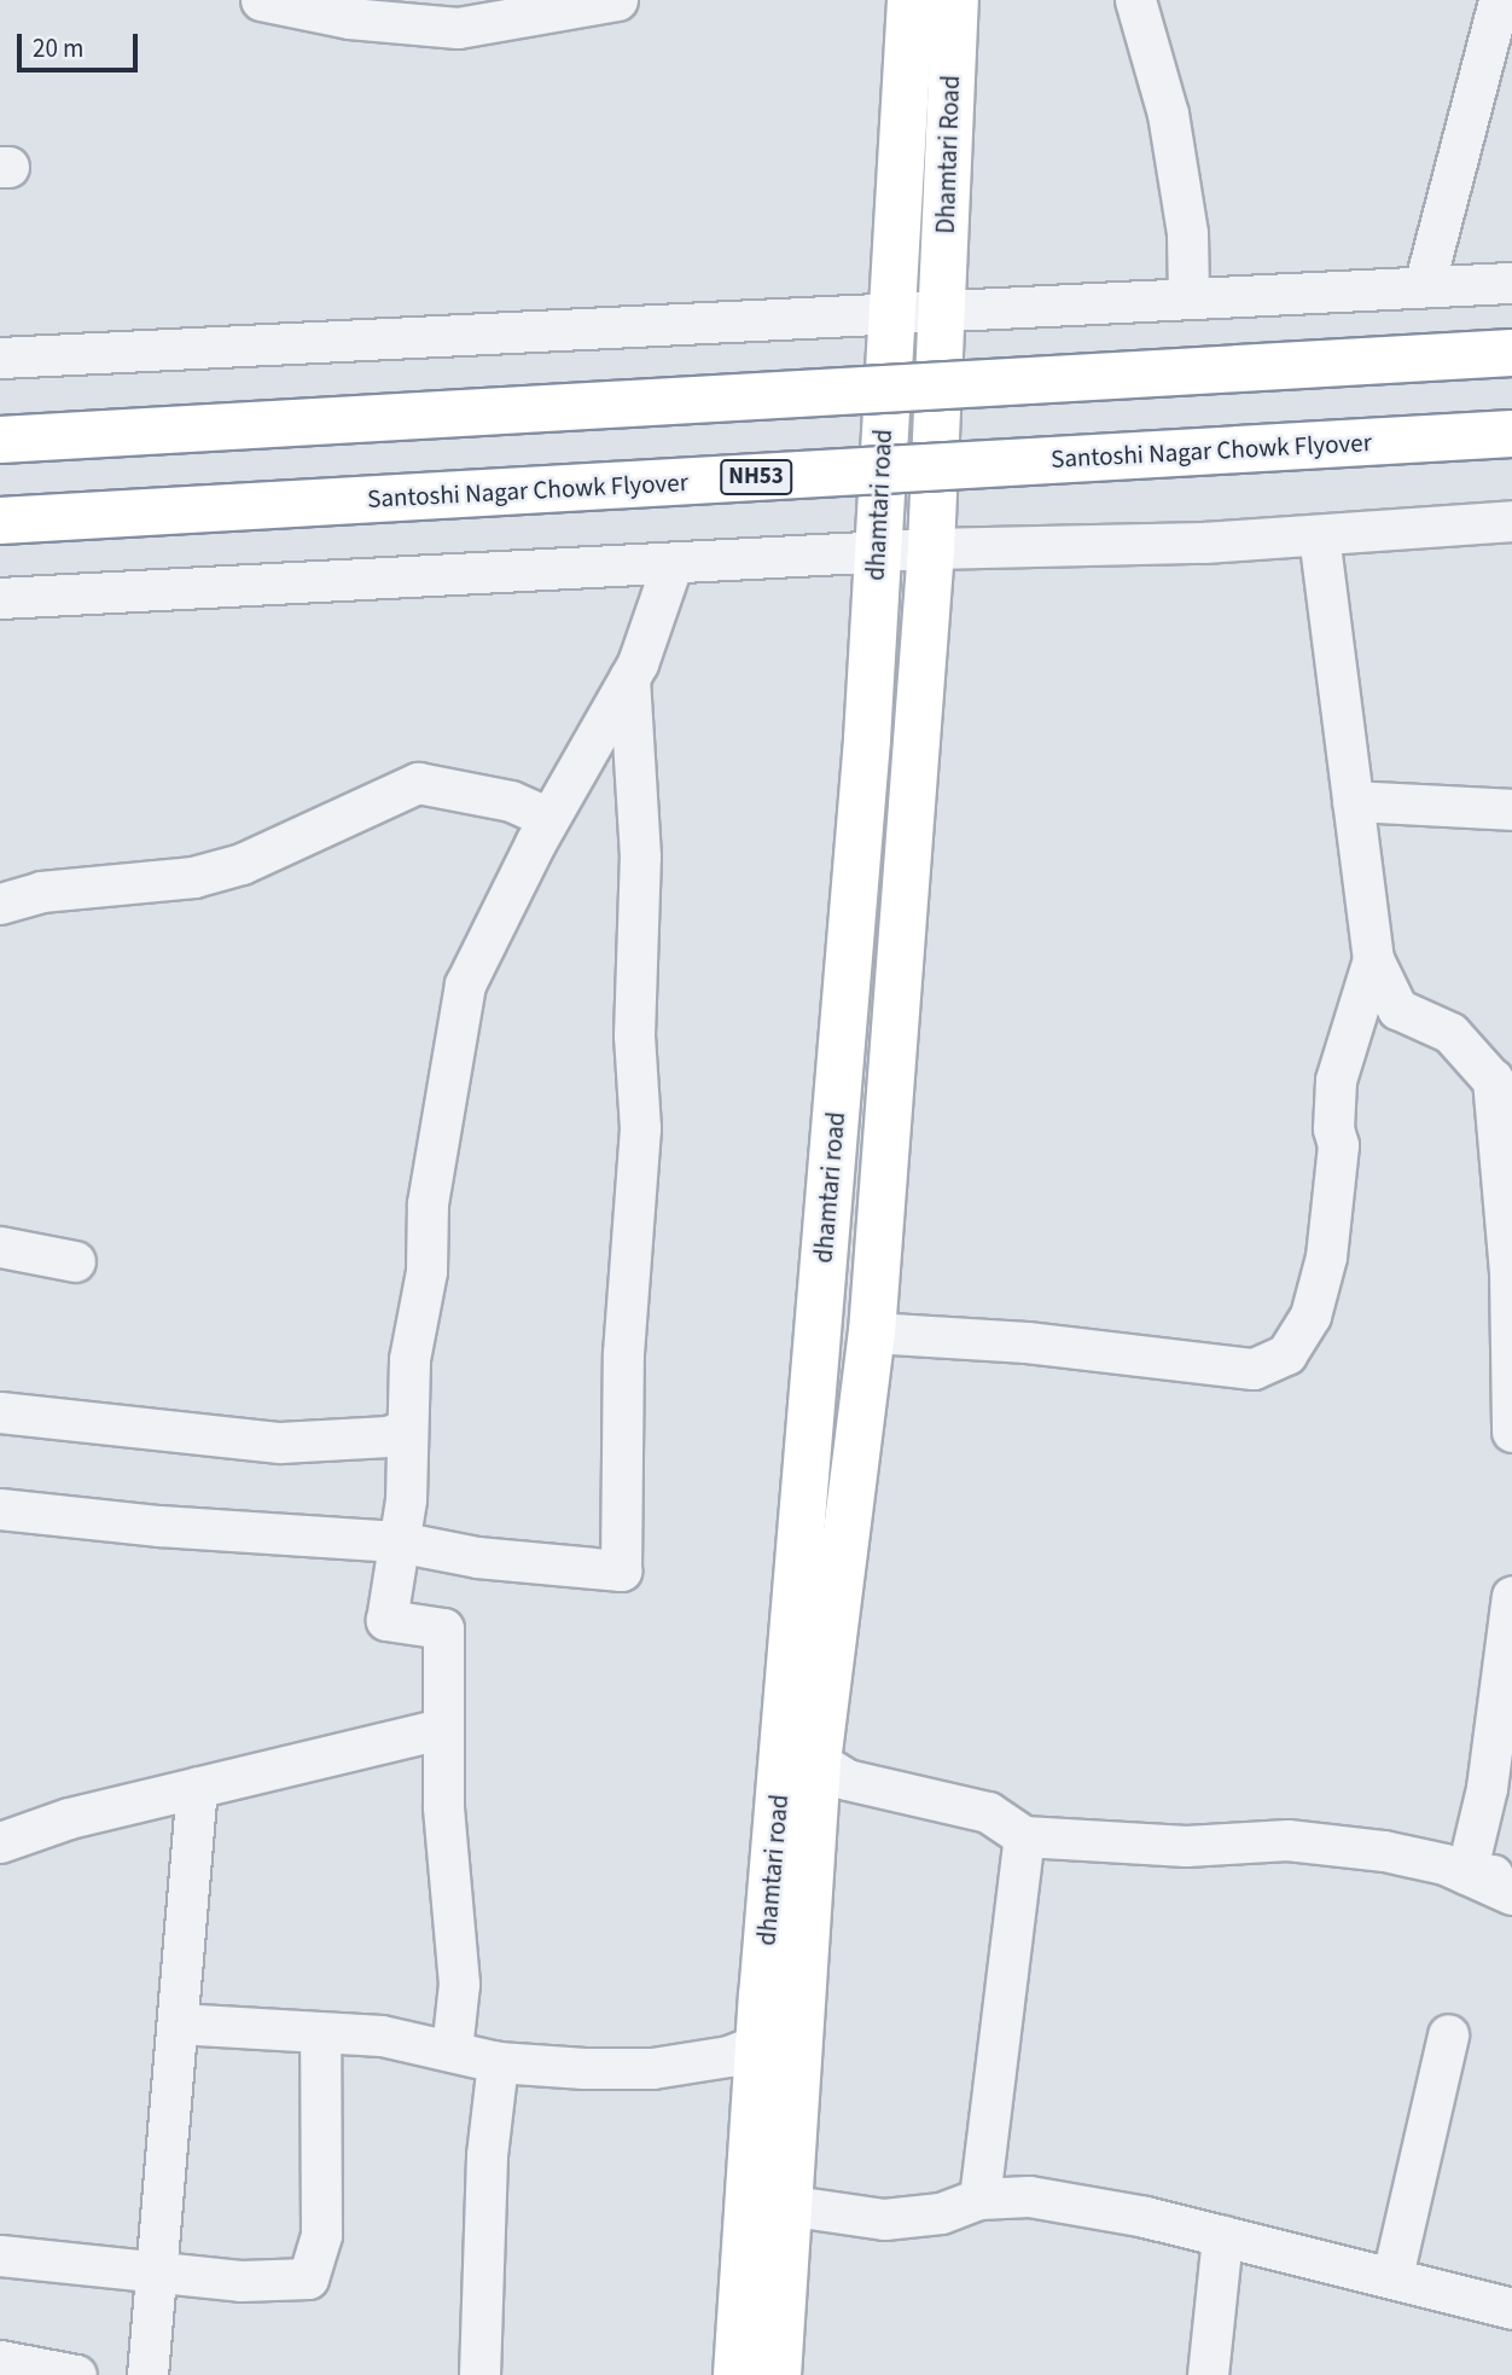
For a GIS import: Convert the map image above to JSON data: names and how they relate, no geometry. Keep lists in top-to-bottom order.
{
  "streets": {
    "main road": [
      "Dhamtari Road",
      "Santoshi Nagar Chowk Flyover",
      "NH53",
      "dhamtari road"
    ]
  },
  "crossings": [
    ["Dhamtari Road", "dhamtari road"]
  ],
  "scale_bar": "20 m"
}
